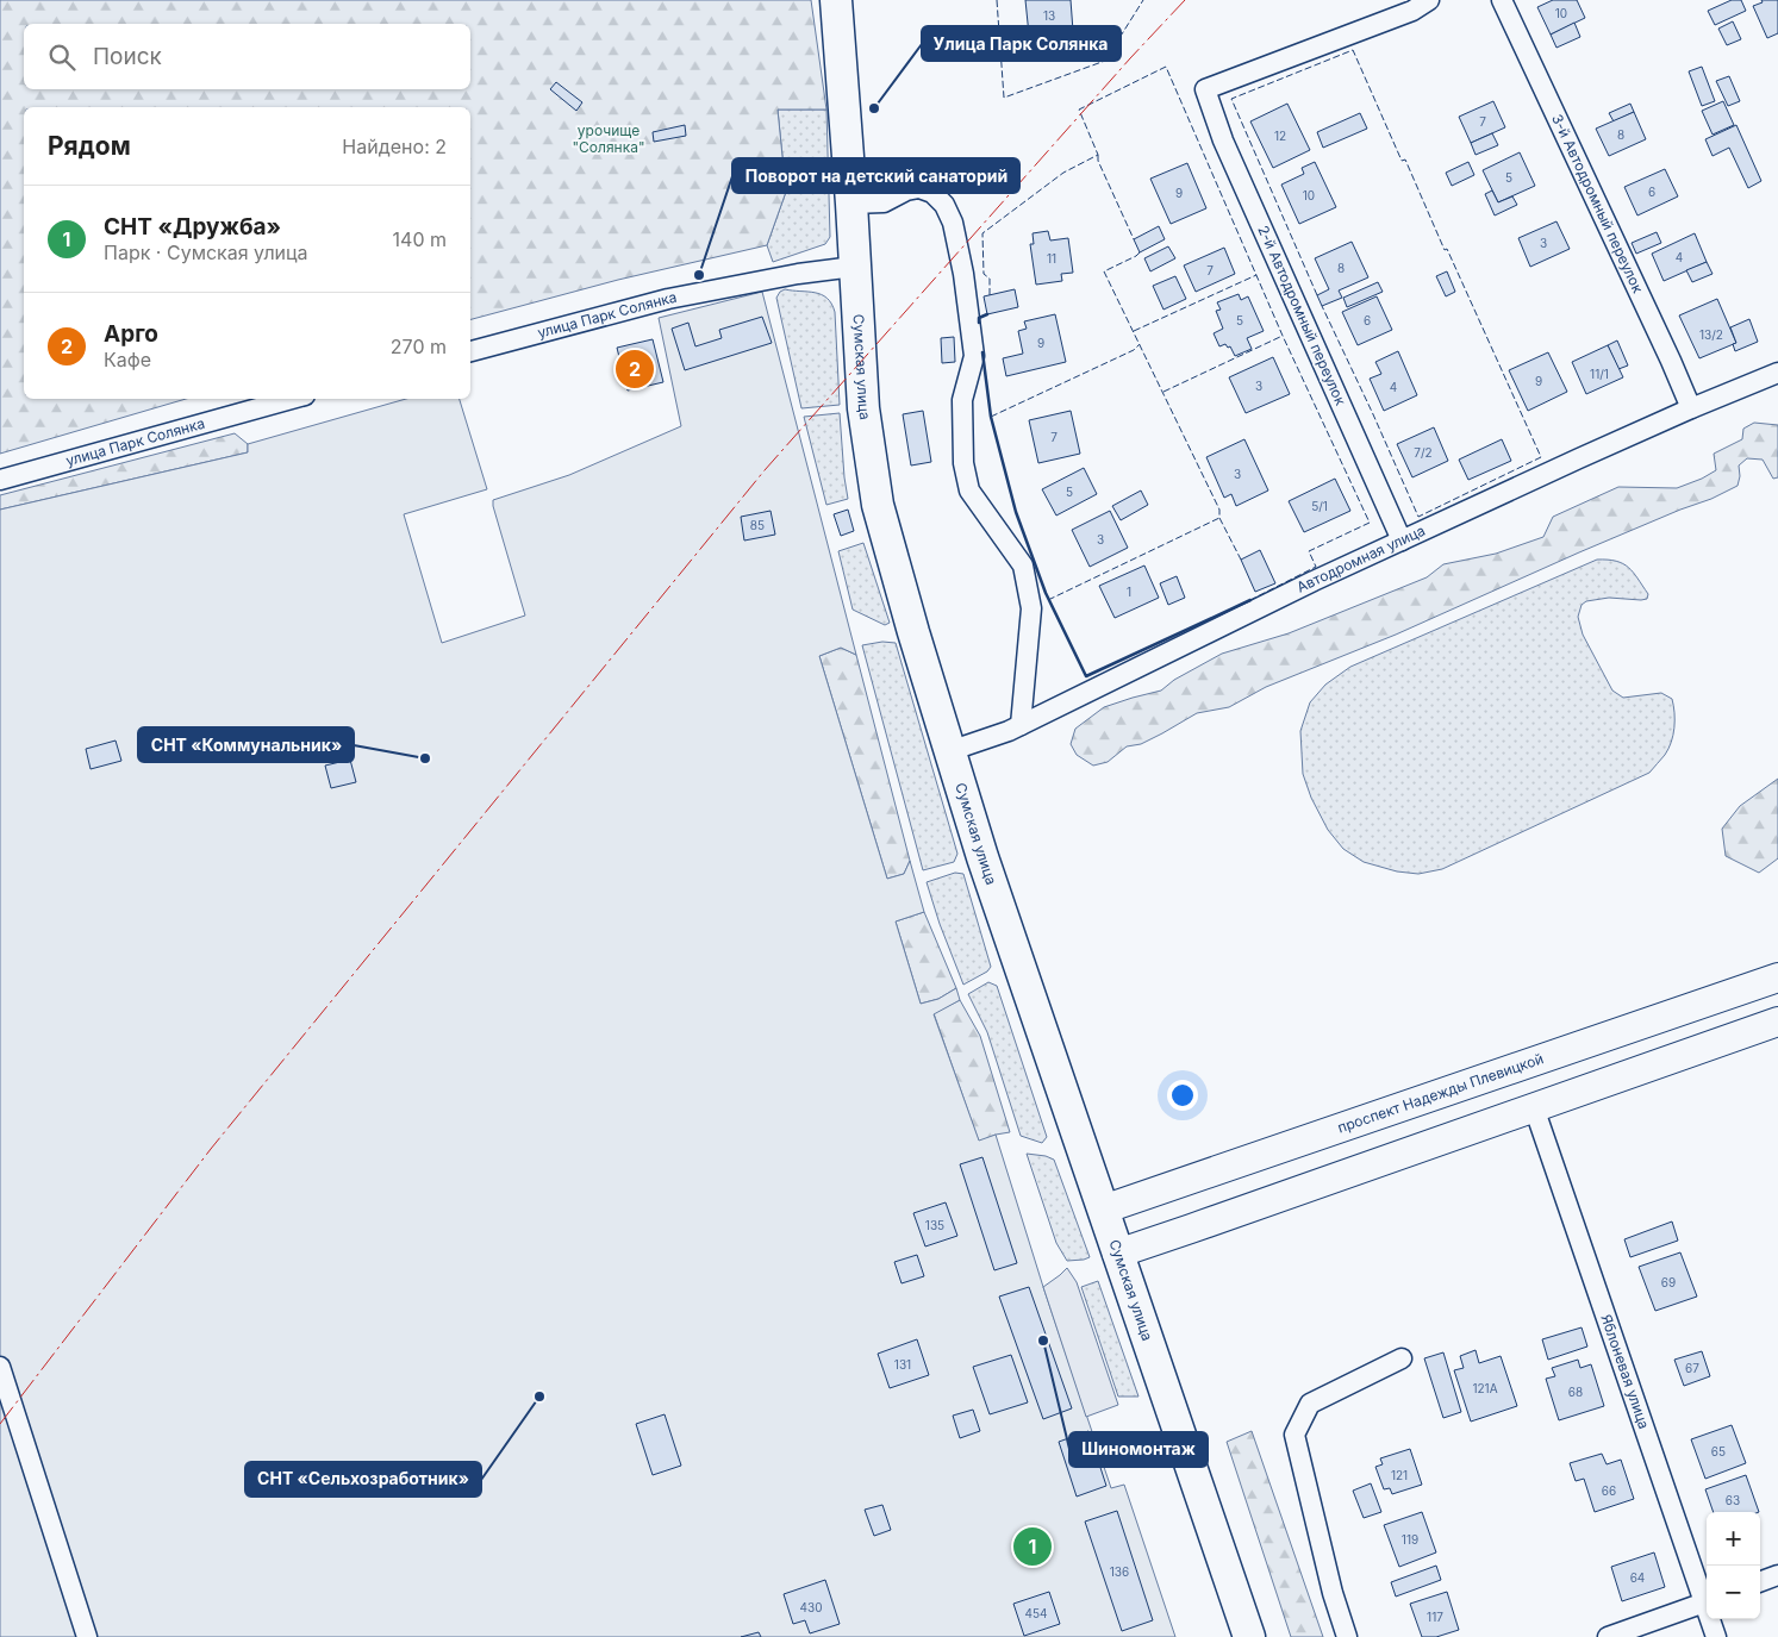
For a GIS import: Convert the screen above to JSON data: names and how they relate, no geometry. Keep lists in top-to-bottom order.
{
  "streets": {
    "main road": ["Сумская улица", "проспект Надежды Плевицкой"],
    "street": [
      "3-й Автодромный переулок",
      "улица Парк Солянка",
      "2-й Автодромный переулок",
      "Автодромная улица",
      "Яблоневая улица"
    ]
  },
  "crossings": [
    ["3-й Автодромный переулок", "Автодромная улица"],
    ["улица Парк Солянка", "Сумская улица"],
    ["2-й Автодромный переулок", "Автодромная улица"],
    ["Сумская улица", "Автодромная улица"],
    ["Сумская улица", "проспект Надежды Плевицкой"]
  ],
  "parks": ["урочище \"Солянка\""],
  "places": [
    "Улица Парк Солянка",
    "Поворот на детский санаторий",
    "СНТ «Коммунальник»",
    "Шиномонтаж",
    "СНТ «Сельхозработник»"
  ],
  "house_numbers": [
    "10",
    "13",
    "7",
    "8",
    "12",
    "5",
    "6",
    "9",
    "10",
    "3",
    "4",
    "11",
    "8",
    "7",
    "5",
    "6",
    "13/2",
    "9",
    "11/1",
    "9",
    "3",
    "4",
    "7",
    "7/2",
    "3",
    "5",
    "5/1",
    "85",
    "3",
    "1",
    "135",
    "69",
    "131",
    "67",
    "121А",
    "68",
    "65",
    "121",
    "66",
    "63",
    "119",
    "136",
    "64",
    "430",
    "454",
    "117"
  ],
  "page": {
    "search": "Поиск",
    "heading": ["Рядом", "Найдено: 2"],
    "list": [
      {
        "mark": "1",
        "name": "СНТ «Дружба»",
        "note": "Парк · Сумская улица",
        "value": "140 m"
      },
      {
        "mark": "2",
        "name": "Арго",
        "note": "Кафе",
        "value": "270 m"
      }
    ],
    "pins": ["2", "1"],
    "map_buttons": ["+", "−"]
  }
}
